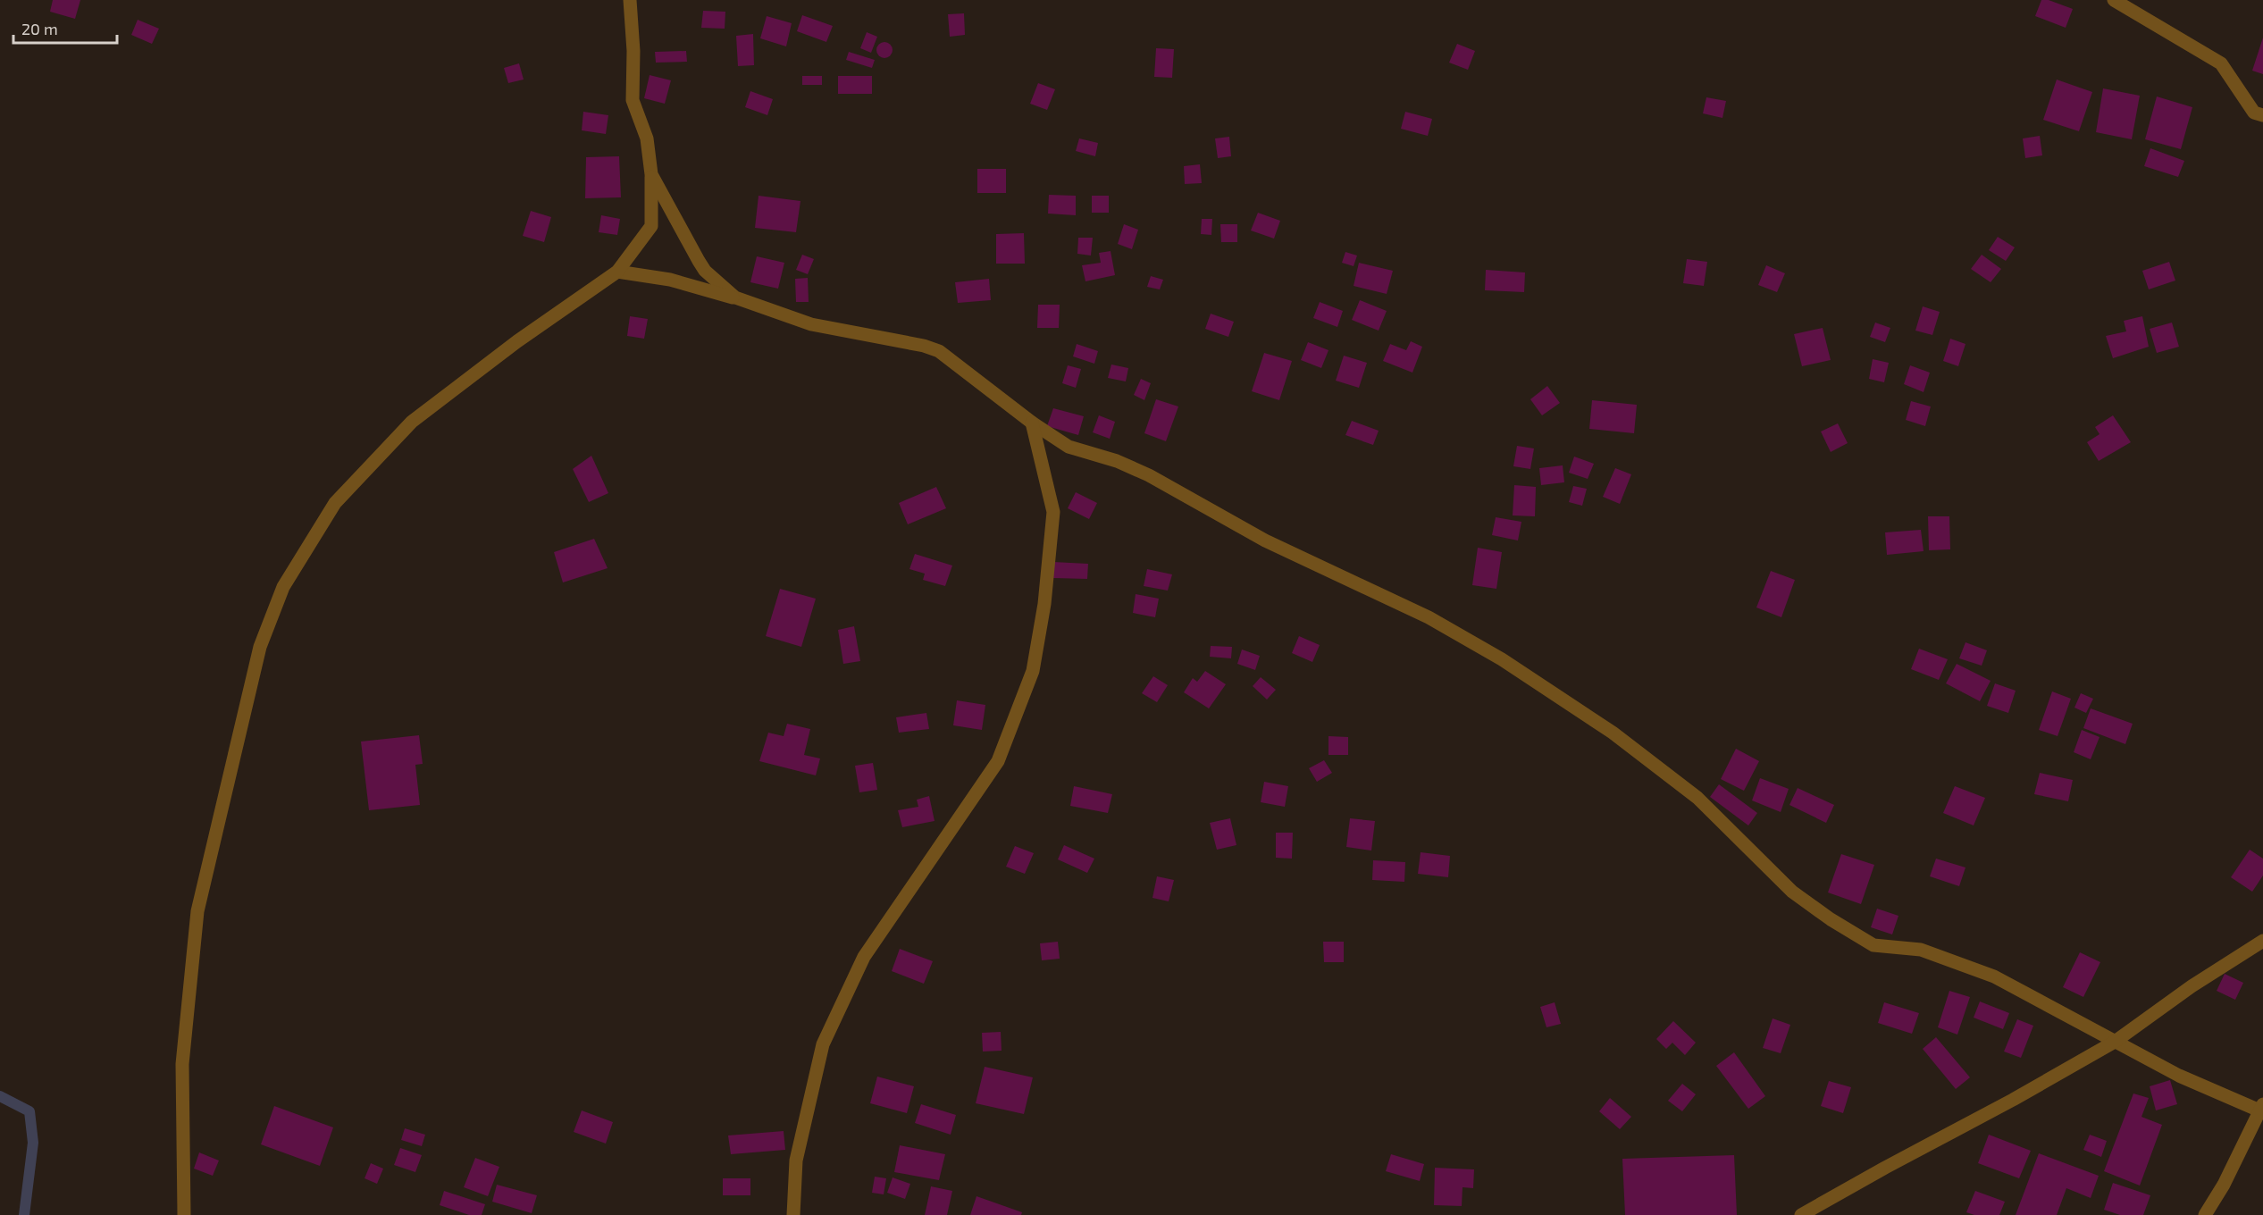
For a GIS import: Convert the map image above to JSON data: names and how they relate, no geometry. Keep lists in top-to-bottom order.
{
  "scale_bar": "20 m"
}
